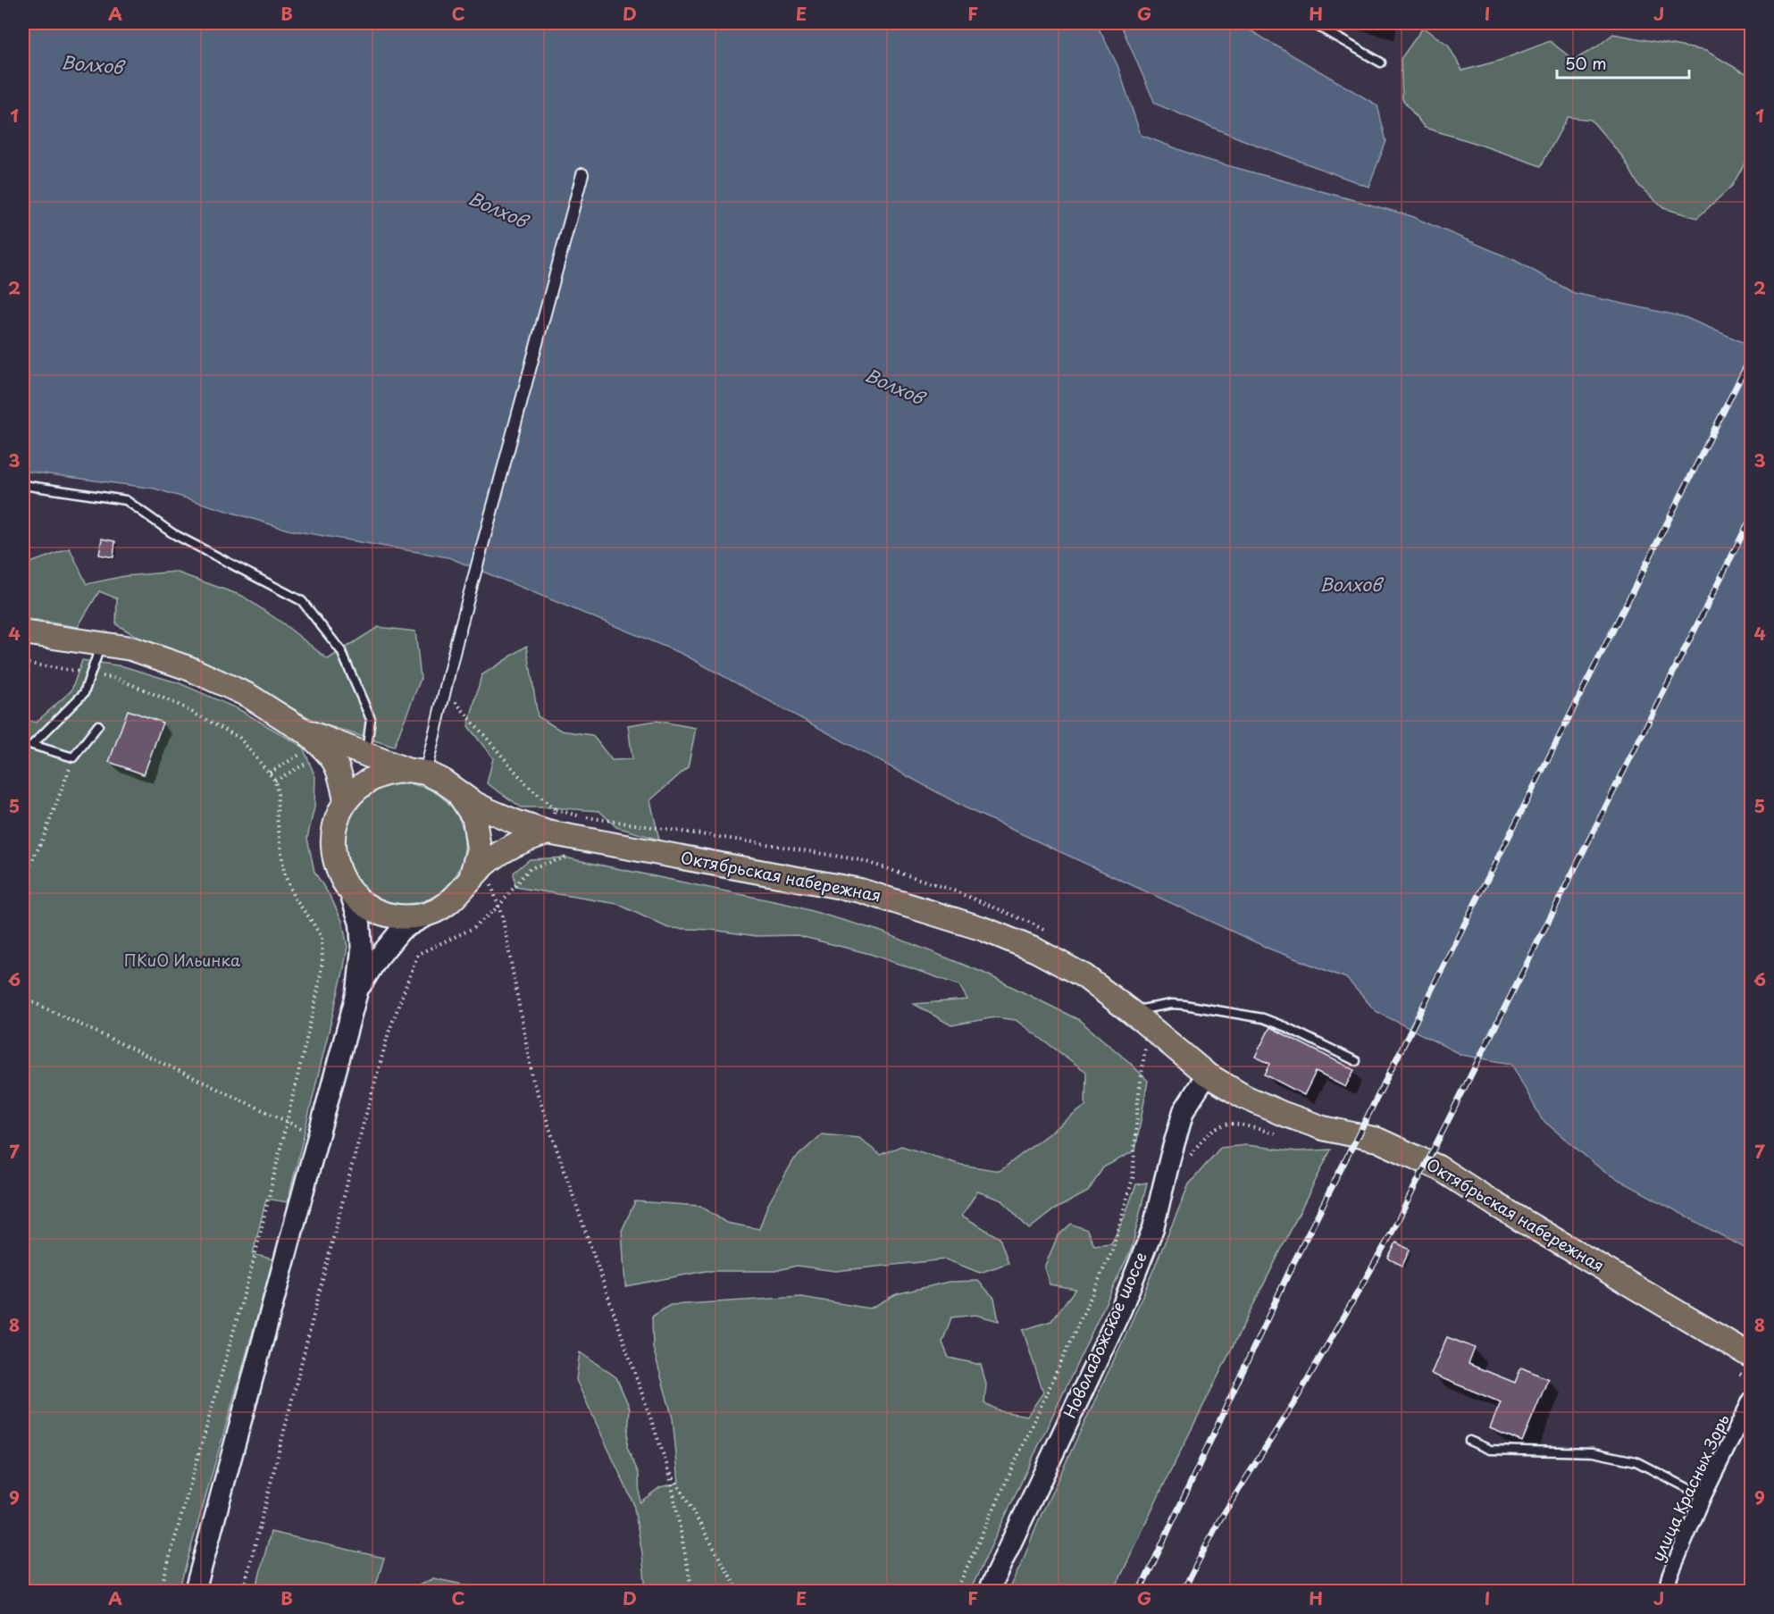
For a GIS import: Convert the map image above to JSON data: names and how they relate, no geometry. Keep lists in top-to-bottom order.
{
  "streets": {
    "main road": ["Октябрьская набережная", "Новоладожское шоссе"],
    "street": ["улица Красных Зорь"]
  },
  "crossings": [
    ["Октябрьская набережная", "Новоладожское шоссе"]
  ],
  "water": ["Волхов"],
  "parks": ["ПКиО Ильинка"],
  "scale_bar": "50 m",
  "grid": {
    "columns": [
      "A",
      "B",
      "C",
      "D",
      "E",
      "F",
      "G",
      "H",
      "I",
      "J"
    ],
    "rows": [
      "1",
      "2",
      "3",
      "4",
      "5",
      "6",
      "7",
      "8",
      "9"
    ]
  }
}
